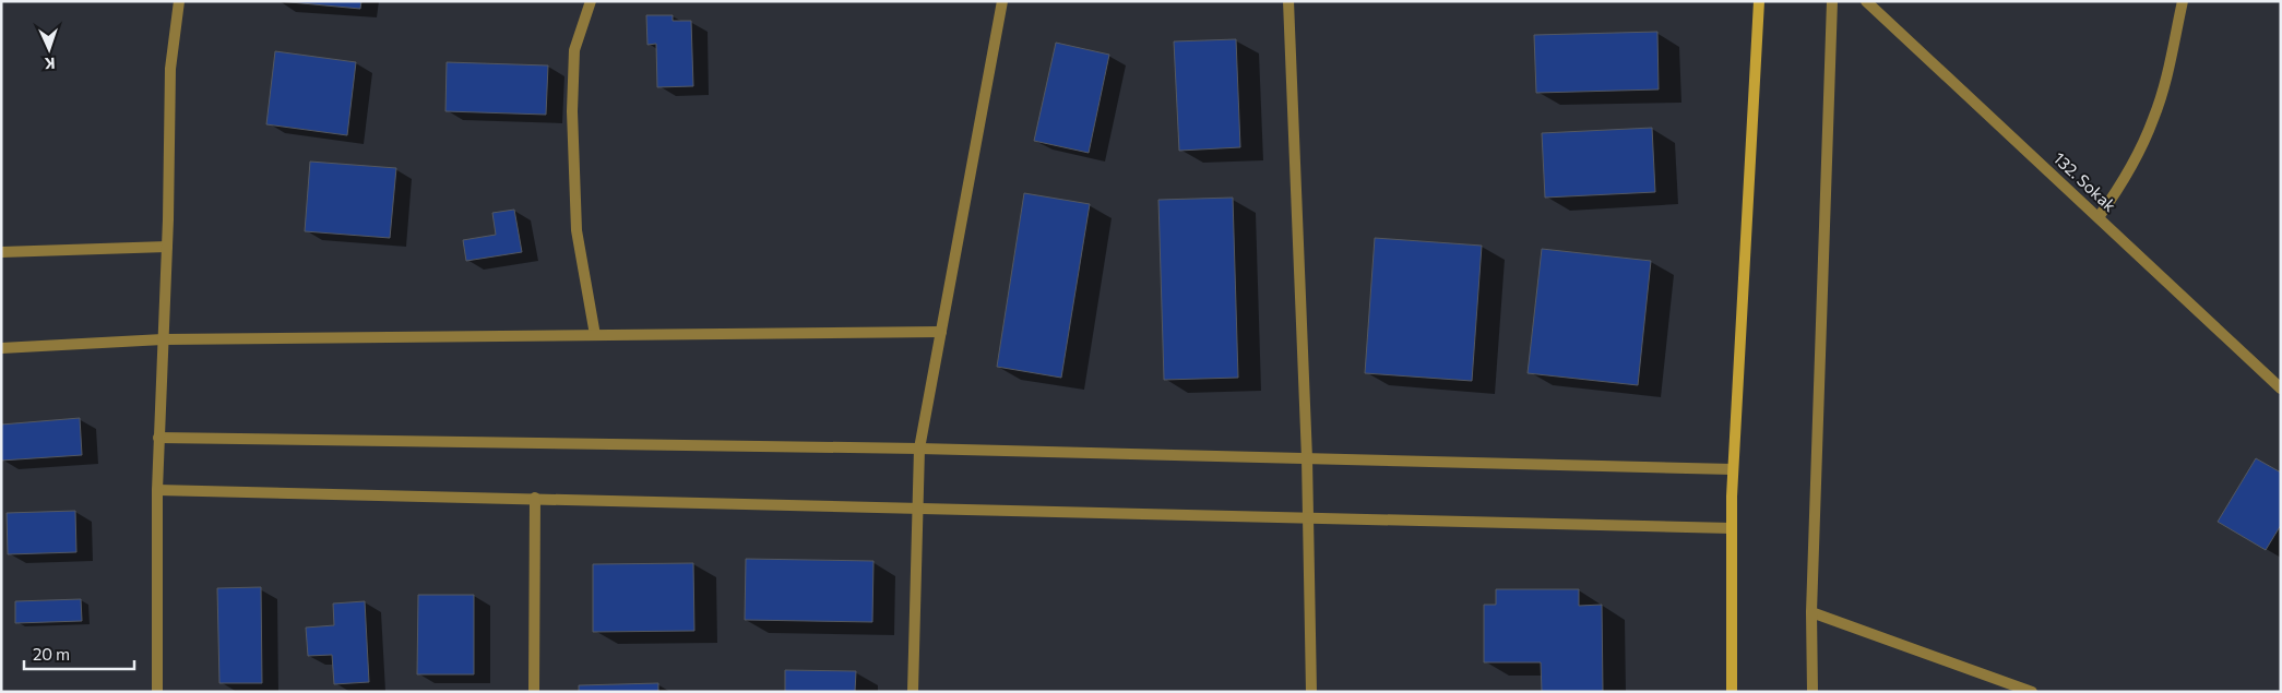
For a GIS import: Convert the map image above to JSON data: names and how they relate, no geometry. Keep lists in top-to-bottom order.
{
  "streets": {
    "street": ["132. Sokak"]
  },
  "scale_bar": "20 m",
  "north": "bottom"
}
